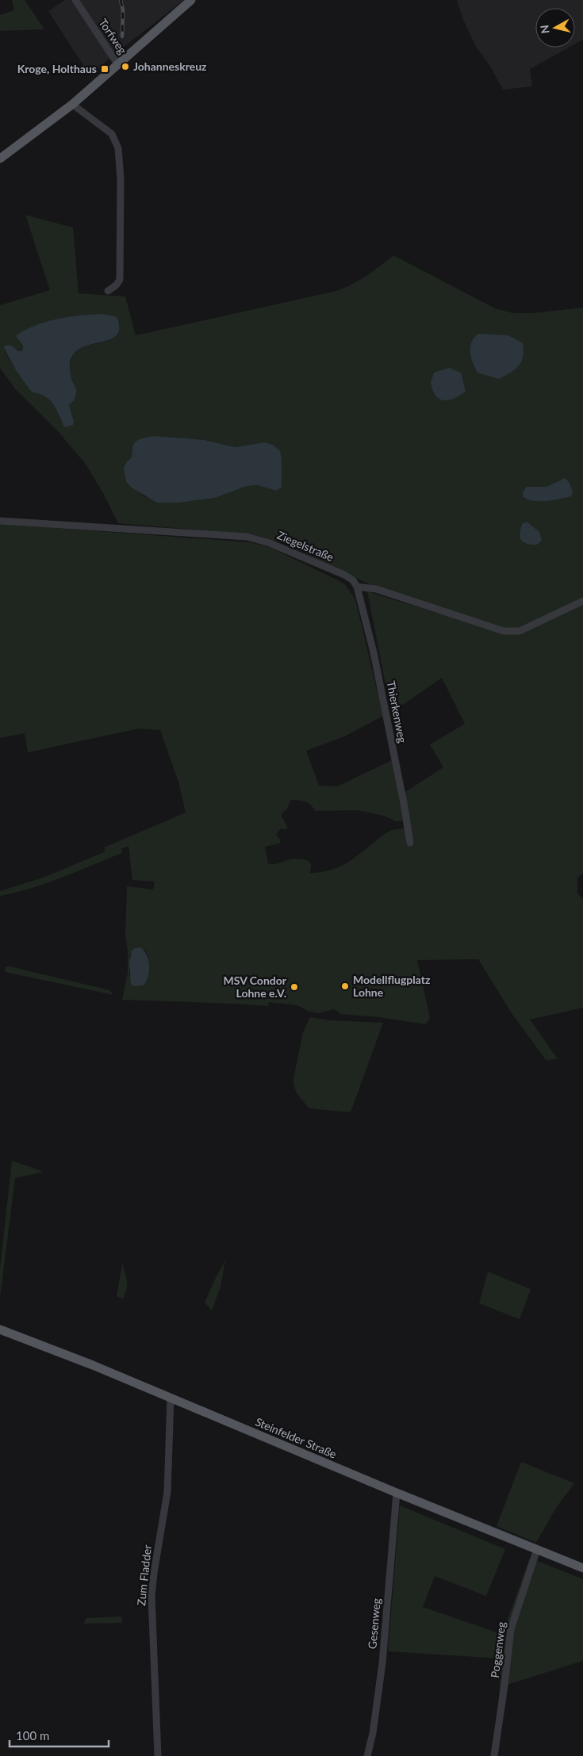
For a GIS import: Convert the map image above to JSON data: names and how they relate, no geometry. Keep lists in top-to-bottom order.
{
  "streets": {
    "main road": ["Steinfelder Straße"],
    "street": [
      "Torfweg",
      "Ziegelstraße",
      "Thierkenweg",
      "Zum Fladder",
      "Gesenweg",
      "Poggenweg"
    ]
  },
  "crossings": [
    ["Ziegelstraße", "Thierkenweg"],
    ["Steinfelder Straße", "Zum Fladder"],
    ["Steinfelder Straße", "Gesenweg"],
    ["Steinfelder Straße", "Poggenweg"]
  ],
  "places": {
    "other": ["Johanneskreuz", "Modellflugplatz Lohne", "MSV Condor Lohne e.V."],
    "transit": ["Kroge, Holthaus"]
  },
  "scale_bar": "100 m",
  "north": "left"
}
